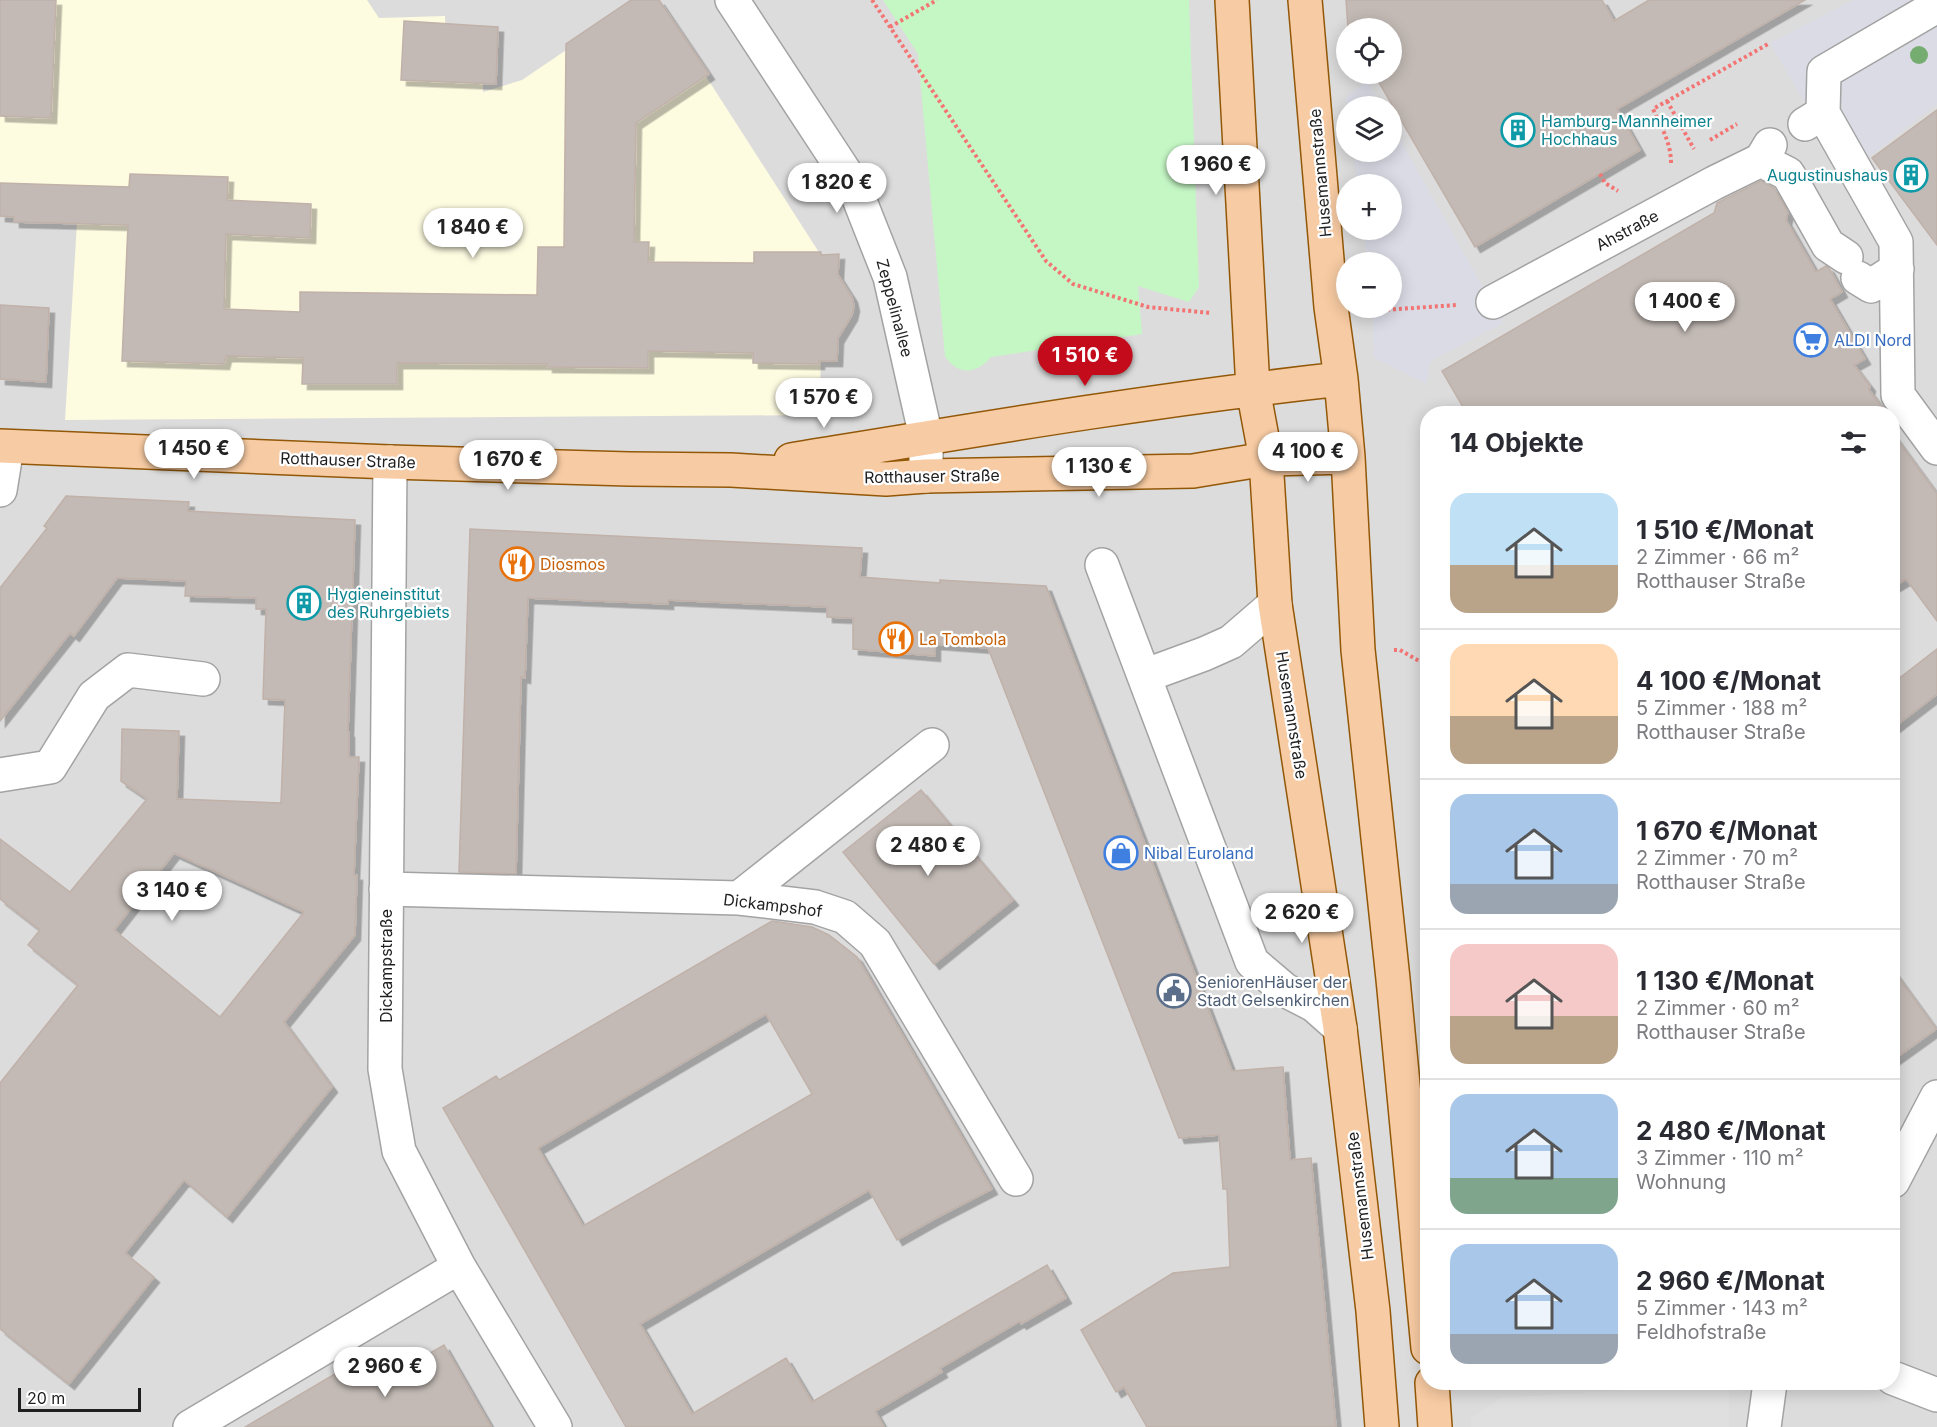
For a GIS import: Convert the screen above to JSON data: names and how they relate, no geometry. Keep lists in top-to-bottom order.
{
  "streets": {
    "main road": ["Husemannstraße", "Rotthauser Straße"],
    "street": [
      "Ahstraße",
      "Zeppelinallee",
      "Dickampshof",
      "Dickampstraße"
    ]
  },
  "crossings": [
    ["Husemannstraße", "Rotthauser Straße"],
    ["Zeppelinallee", "Rotthauser Straße"],
    ["Rotthauser Straße", "Dickampstraße"],
    ["Dickampshof", "Dickampstraße"]
  ],
  "places": {
    "building": ["Hamburg-Mannheimer Hochhaus", "Augustinushaus", "Hygieneinstitut des Ruhrgebiets"],
    "supermarket": ["ALDI Nord"],
    "restaurant": ["Diosmos", "La Tombola"],
    "shop": ["Nibal Euroland"],
    "public building": ["SeniorenHäuser der Stadt Gelsenkirchen"]
  },
  "scale_bar": "20 m",
  "page": {
    "map_buttons": ["+", "−"],
    "price": [
      "1 960 €",
      "1 820 €",
      "1 840 €",
      "1 400 €",
      "1 510 €",
      "1 570 €",
      "1 450 €",
      "4 100 €",
      "1 670 €",
      "1 130 €",
      "2 480 €",
      "3 140 €",
      "2 620 €",
      "2 960 €"
    ],
    "heading": "14 Objekte",
    "list": [
      {
        "name": "1 510 €/Monat",
        "note": "2 Zimmer · 66 m² · Rotthauser Straße"
      },
      {
        "name": "4 100 €/Monat",
        "note": "5 Zimmer · 188 m² · Rotthauser Straße"
      },
      {
        "name": "1 670 €/Monat",
        "note": "2 Zimmer · 70 m² · Rotthauser Straße"
      },
      {
        "name": "1 130 €/Monat",
        "note": "2 Zimmer · 60 m² · Rotthauser Straße"
      },
      {
        "name": "2 480 €/Monat",
        "note": "3 Zimmer · 110 m² · Wohnung"
      },
      {
        "name": "2 960 €/Monat",
        "note": "5 Zimmer · 143 m² · Feldhofstraße"
      }
    ],
    "scale": "20 m"
  }
}
